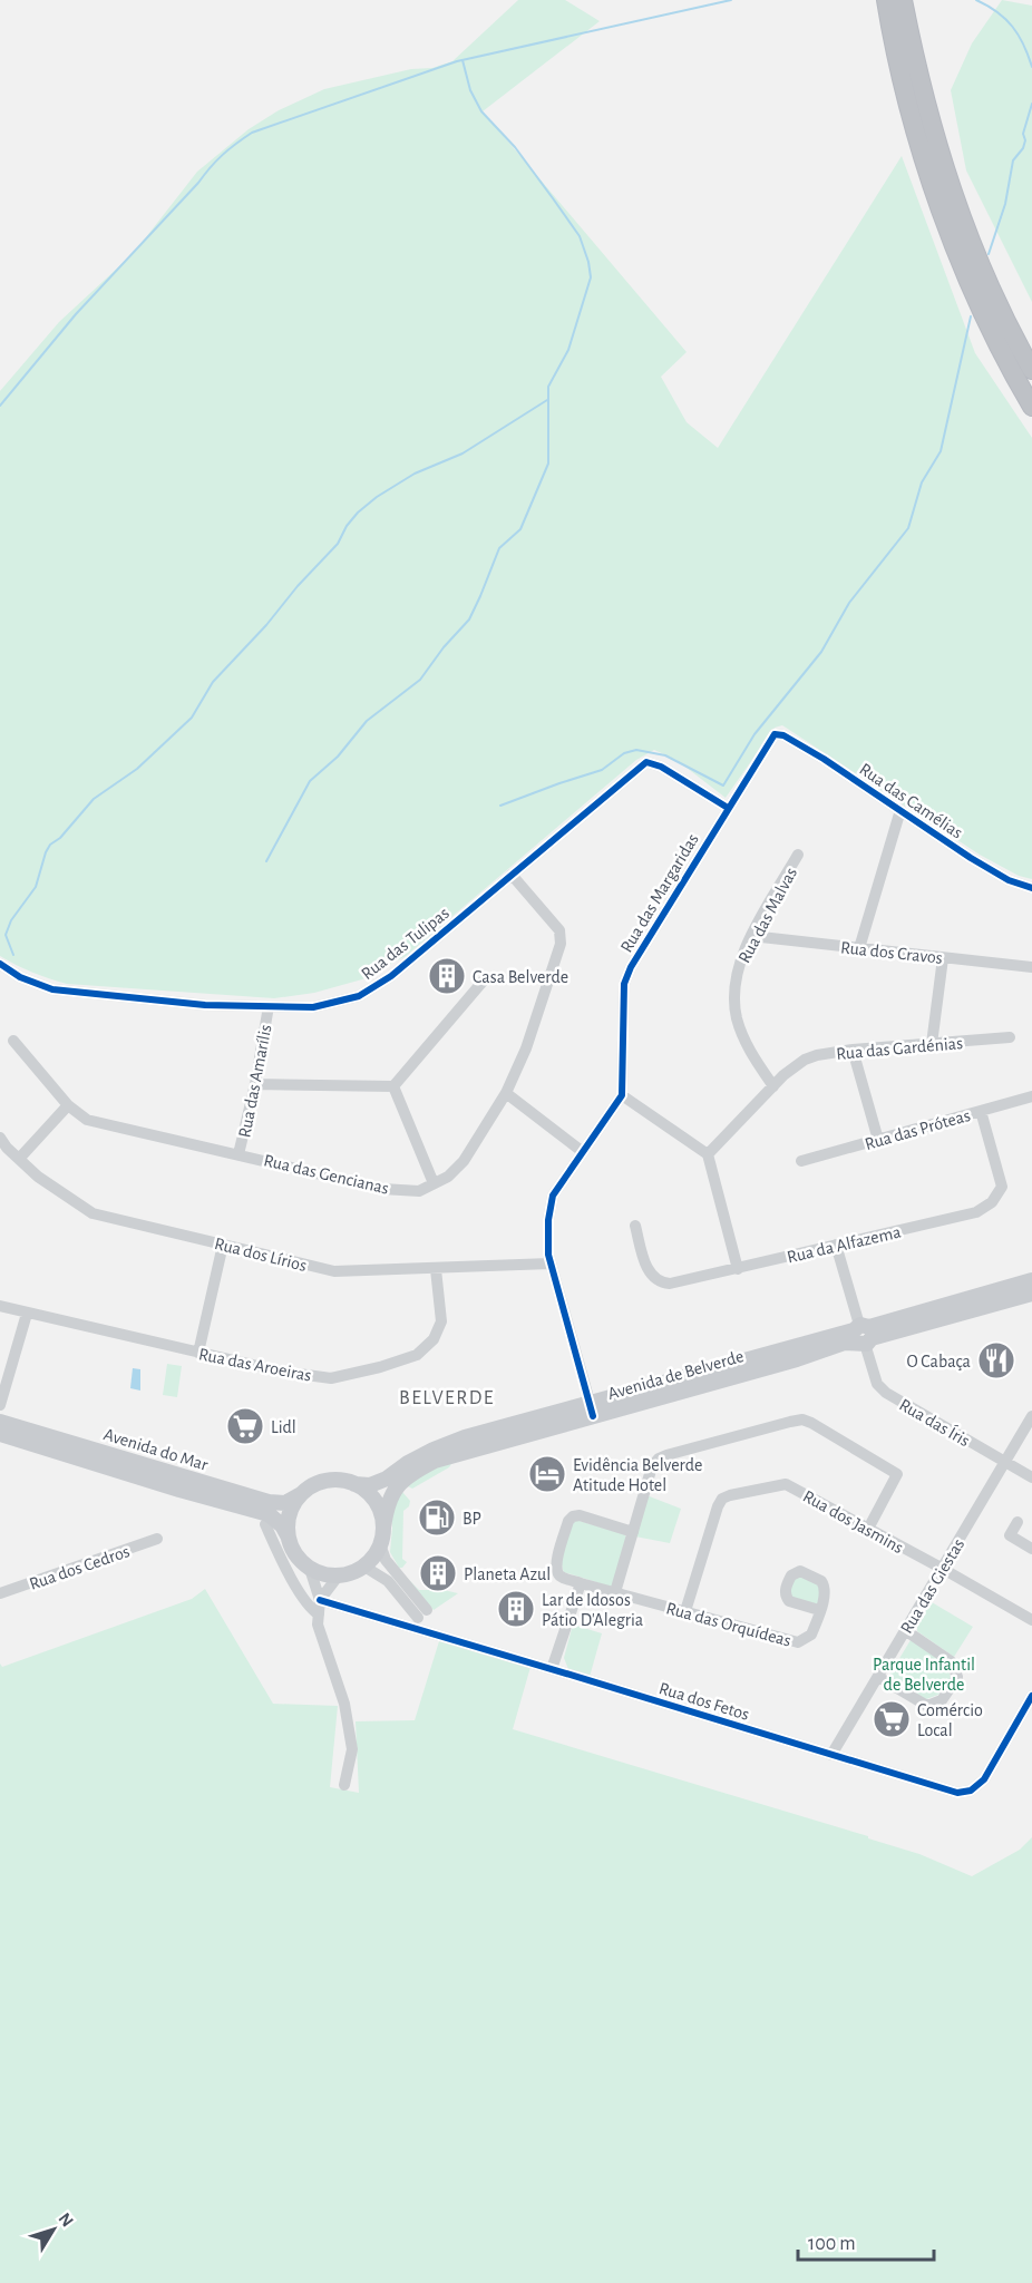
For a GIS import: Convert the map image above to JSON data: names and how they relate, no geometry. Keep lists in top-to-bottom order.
{
  "streets": {
    "main road": ["Avenida de Belverde", "Avenida do Mar"],
    "street": [
      "Rua das Camélias",
      "Rua das Margaridas",
      "Rua das Malvas",
      "Rua das Tulipas",
      "Rua dos Cravos",
      "Rua das Gardénias",
      "Rua das Amarílis",
      "Rua das Próteas",
      "Rua das Gencianas",
      "Rua da Alfazema",
      "Rua dos Lírios",
      "Rua das Aroeiras",
      "Rua das Íris",
      "Rua dos Jasmins",
      "Rua dos Cedros",
      "Rua das Giestas",
      "Rua das Orquídeas",
      "Rua dos Fetos"
    ]
  },
  "crossings": [
    ["Rua das Camélias", "Rua das Margaridas"],
    ["Rua das Margaridas", "Rua das Tulipas"],
    ["Rua das Malvas", "Rua dos Cravos"],
    ["Rua das Malvas", "Rua das Gardénias"],
    ["Rua das Tulipas", "Rua das Amarílis"],
    ["Rua das Tulipas", "Rua das Gencianas"],
    ["Rua das Amarílis", "Rua das Gencianas"],
    ["Rua das Próteas", "Rua da Alfazema"],
    ["Rua da Alfazema", "Rua das Íris"],
    ["Rua dos Lírios", "Rua das Aroeiras"],
    ["Avenida de Belverde", "Rua das Íris"],
    ["Avenida de Belverde", "Avenida do Mar"],
    ["Rua das Íris", "Rua das Giestas"],
    ["Rua dos Jasmins", "Rua das Giestas"],
    ["Rua dos Jasmins", "Rua das Orquídeas"],
    ["Rua das Giestas", "Rua dos Fetos"]
  ],
  "districts": ["BELVERDE"],
  "parks": ["Parque Infantil de Belverde"],
  "places": {
    "building": ["Casa Belverde", "Planeta Azul", "Lar de Idosos Pátio D'Alegria"],
    "restaurant": ["O Cabaça"],
    "supermarket": ["Lidl", "Comércio Local"],
    "hotel": ["Evidência Belverde Atitude Hotel"],
    "fuel station": ["BP"]
  },
  "scale_bar": "100 m",
  "north": "top right"
}
